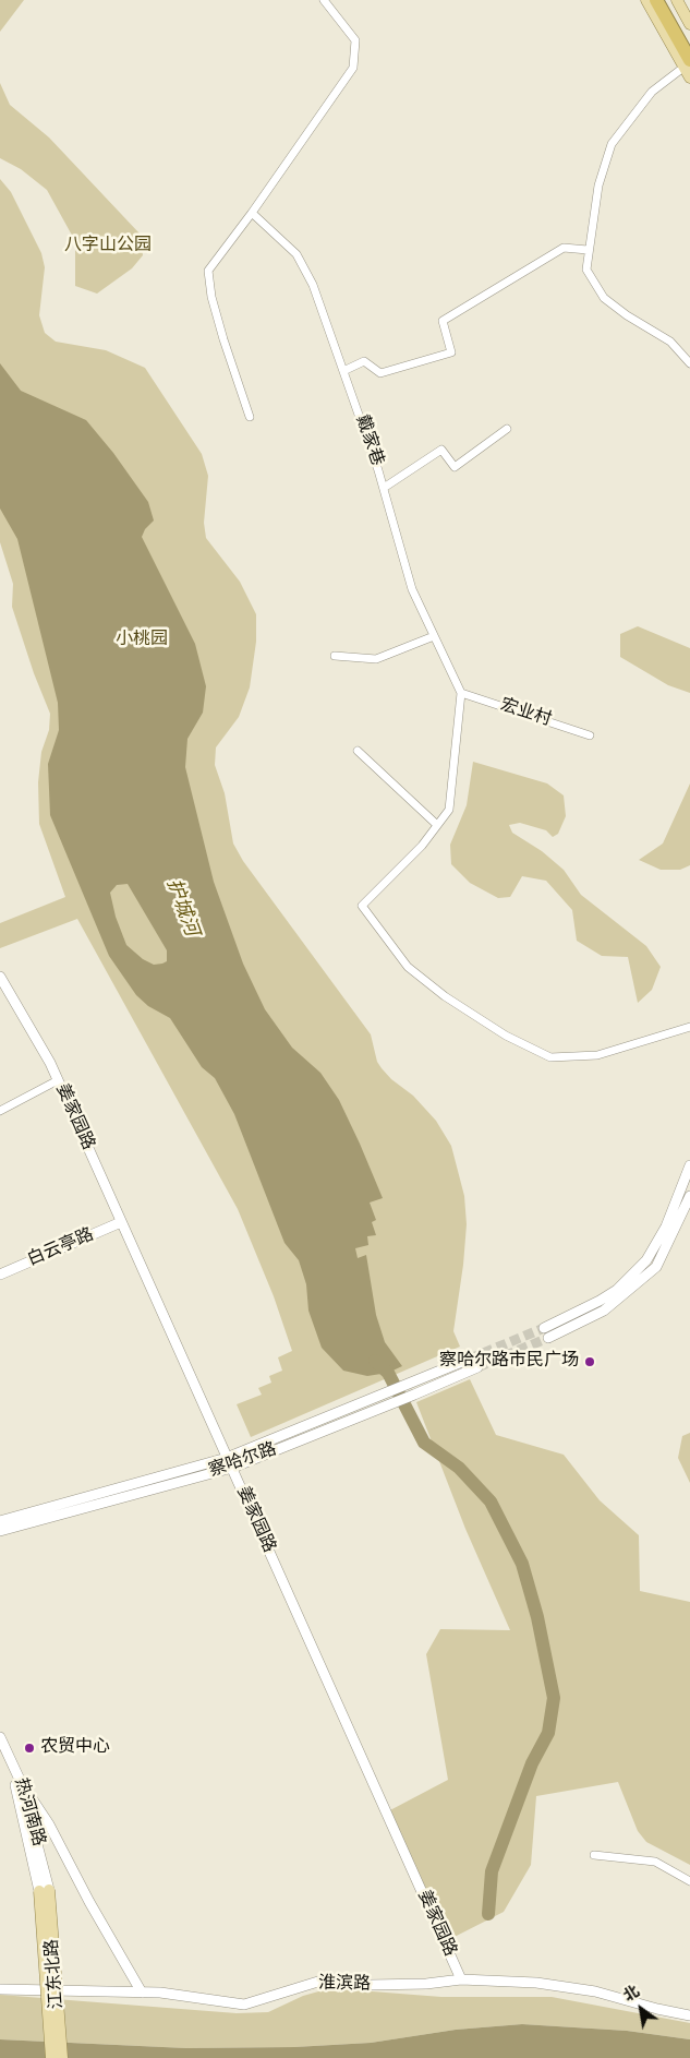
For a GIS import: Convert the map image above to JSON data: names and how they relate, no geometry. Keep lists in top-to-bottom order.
{
  "streets": {
    "main road": [
      "姜家园路",
      "白云亭路",
      "察哈尔路",
      "热河南路",
      "江东北路",
      "淮滨路"
    ],
    "street": ["戴家巷", "宏业村"]
  },
  "crossings": [
    ["戴家巷", "宏业村"],
    ["姜家园路", "白云亭路"],
    ["姜家园路", "察哈尔路"],
    ["姜家园路", "淮滨路"],
    ["热河南路", "江东北路"]
  ],
  "water": ["护城河"],
  "parks": ["八字山公园", "小桃园"],
  "places": ["察哈尔路市民广场", "农贸中心"],
  "north": "top left"
}
